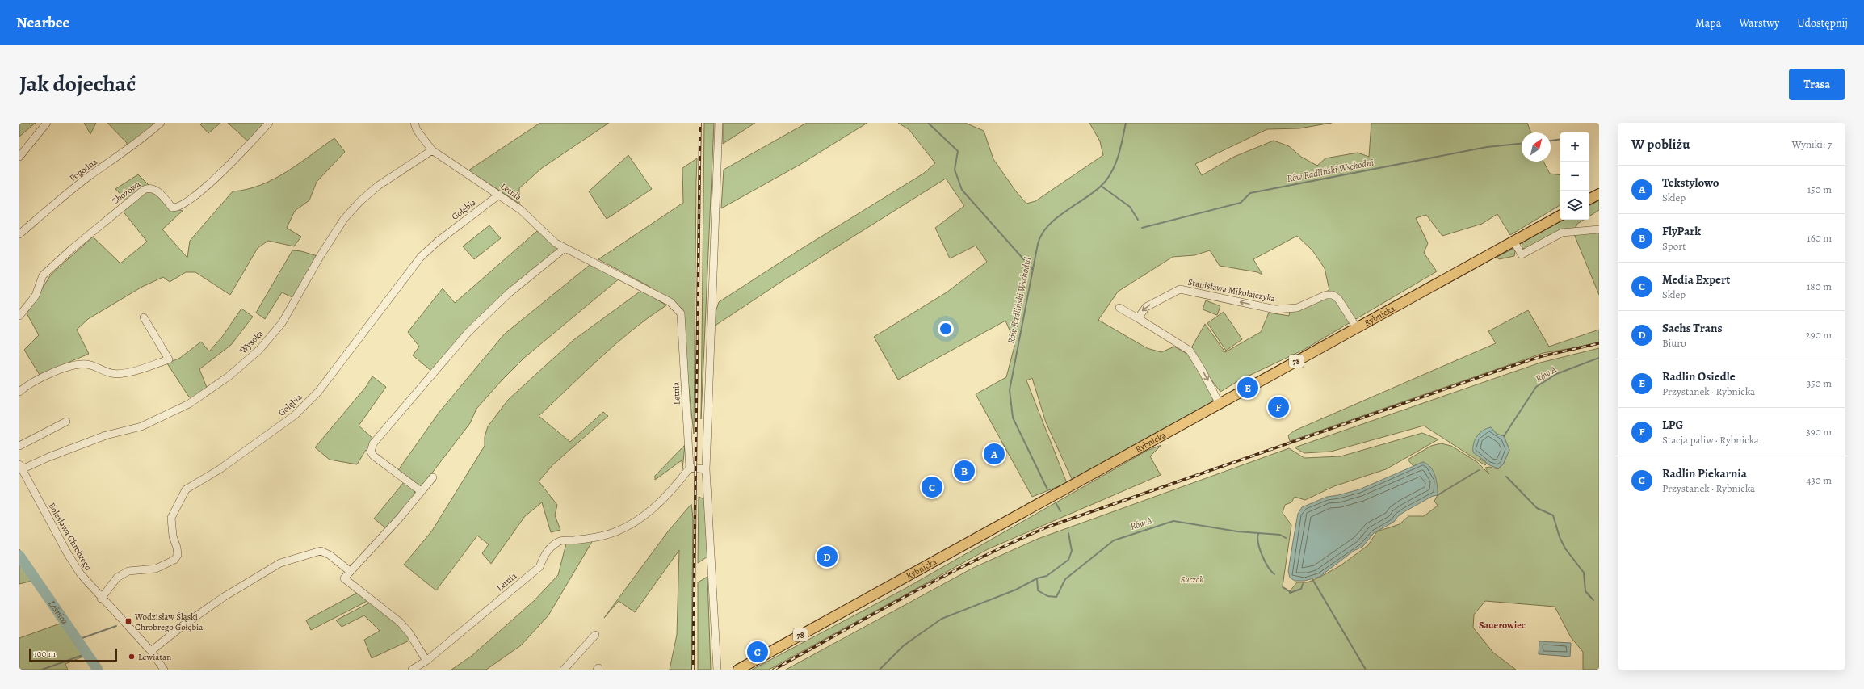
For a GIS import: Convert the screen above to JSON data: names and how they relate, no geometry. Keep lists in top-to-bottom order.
{
  "streets": {
    "main road": ["Rybnicka", "78"],
    "street": [
      "Pogodna",
      "Letnia",
      "Zbożowa",
      "Gołębia",
      "Stanisława Mikołajczyka",
      "Wysoka",
      "Bolesława Chrobrego"
    ]
  },
  "crossings": [
    ["Letnia", "Gołębia"],
    ["Letnia", "Wysoka"],
    ["Gołębia", "Bolesława Chrobrego"],
    ["Stanisława Mikołajczyka", "Rybnicka"],
    ["Wysoka", "Bolesława Chrobrego"]
  ],
  "one_way": ["Stanisława Mikołajczyka"],
  "districts": ["Sauerowiec"],
  "water": ["Rów Radliński Wschodni", "Rów A", "Leśnica"],
  "parks": ["Suczok"],
  "places": {
    "transit": ["Wodzisław Śląski Chrobrego Gołębia"],
    "other": ["Lewiatan"]
  },
  "scale_bar": "100 m",
  "north": "top right",
  "page": {
    "header": "Nearbee",
    "nav": ["Mapa", "Warstwy", "Udostępnij"],
    "title": "Jak dojechać",
    "buttons": "Trasa",
    "heading": ["W pobliżu", "Wyniki: 7"],
    "map_buttons": ["+", "−"],
    "list": [
      {
        "mark": "A",
        "name": "Tekstylowo",
        "note": "Sklep",
        "value": "150 m"
      },
      {
        "mark": "B",
        "name": "FlyPark",
        "note": "Sport",
        "value": "160 m"
      },
      {
        "mark": "C",
        "name": "Media Expert",
        "note": "Sklep",
        "value": "180 m"
      },
      {
        "mark": "D",
        "name": "Sachs Trans",
        "note": "Biuro",
        "value": "290 m"
      },
      {
        "mark": "E",
        "name": "Radlin Osiedle",
        "note": "Przystanek · Rybnicka",
        "value": "350 m"
      },
      {
        "mark": "F",
        "name": "LPG",
        "note": "Stacja paliw · Rybnicka",
        "value": "390 m"
      },
      {
        "mark": "G",
        "name": "Radlin Piekarnia",
        "note": "Przystanek · Rybnicka",
        "value": "430 m"
      }
    ],
    "pins": [
      "E",
      "F",
      "A",
      "B",
      "C",
      "D",
      "G"
    ],
    "scale": "100 m"
  }
}
